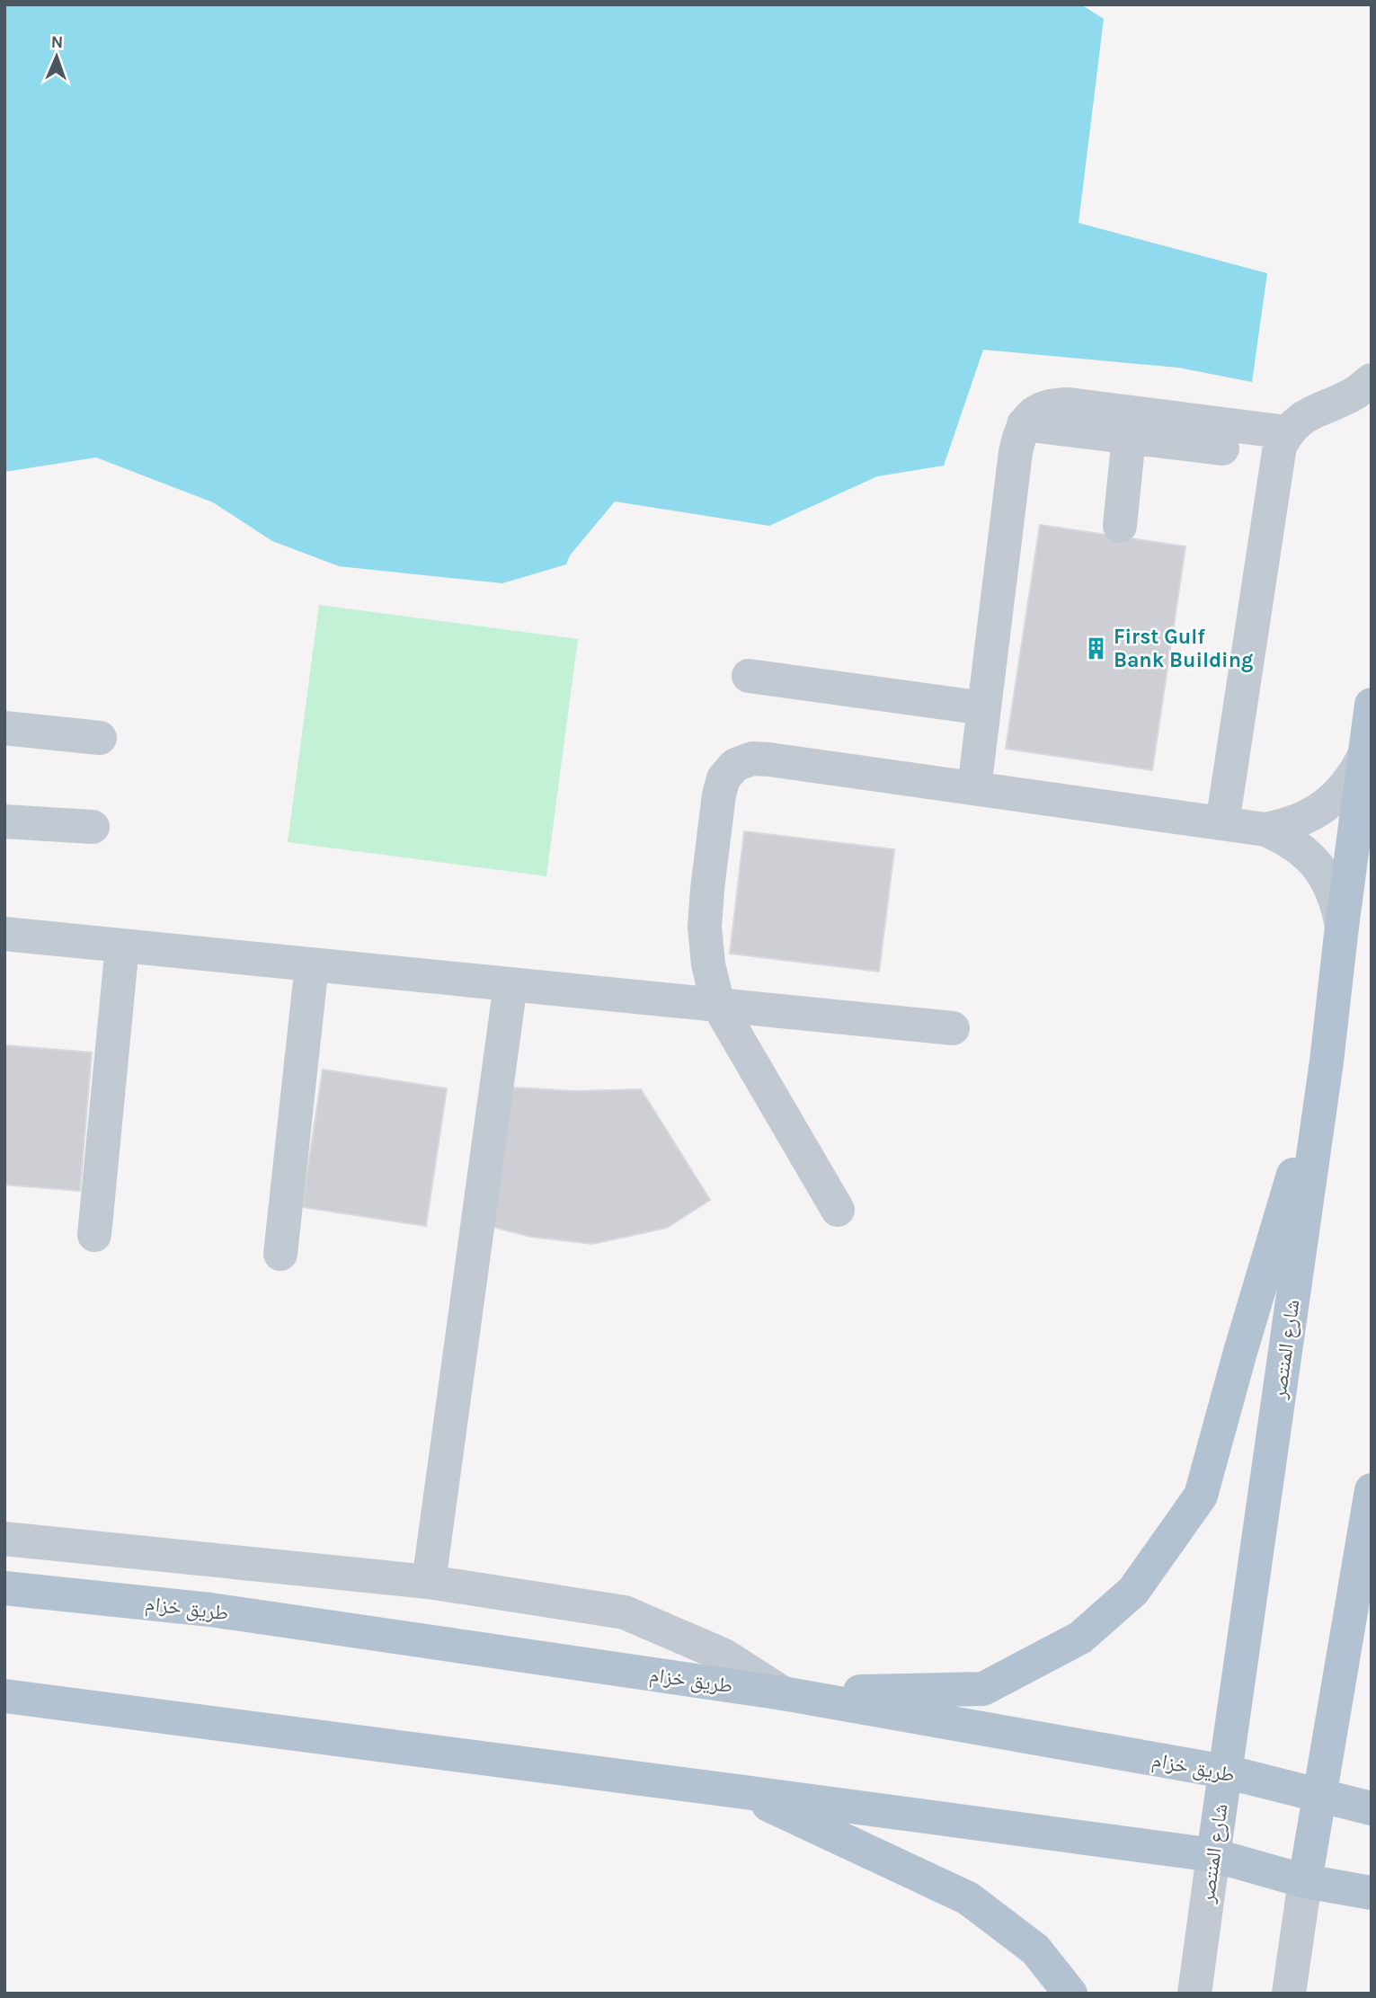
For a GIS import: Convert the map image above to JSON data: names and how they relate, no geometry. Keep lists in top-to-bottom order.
{
  "streets": {
    "main road": ["شارع المنتصر", "طريق خزام"]
  },
  "crossings": [
    ["شارع المنتصر", "طريق خزام"]
  ],
  "places": {
    "building": ["First Gulf Bank Building"]
  },
  "north": "top"
}
